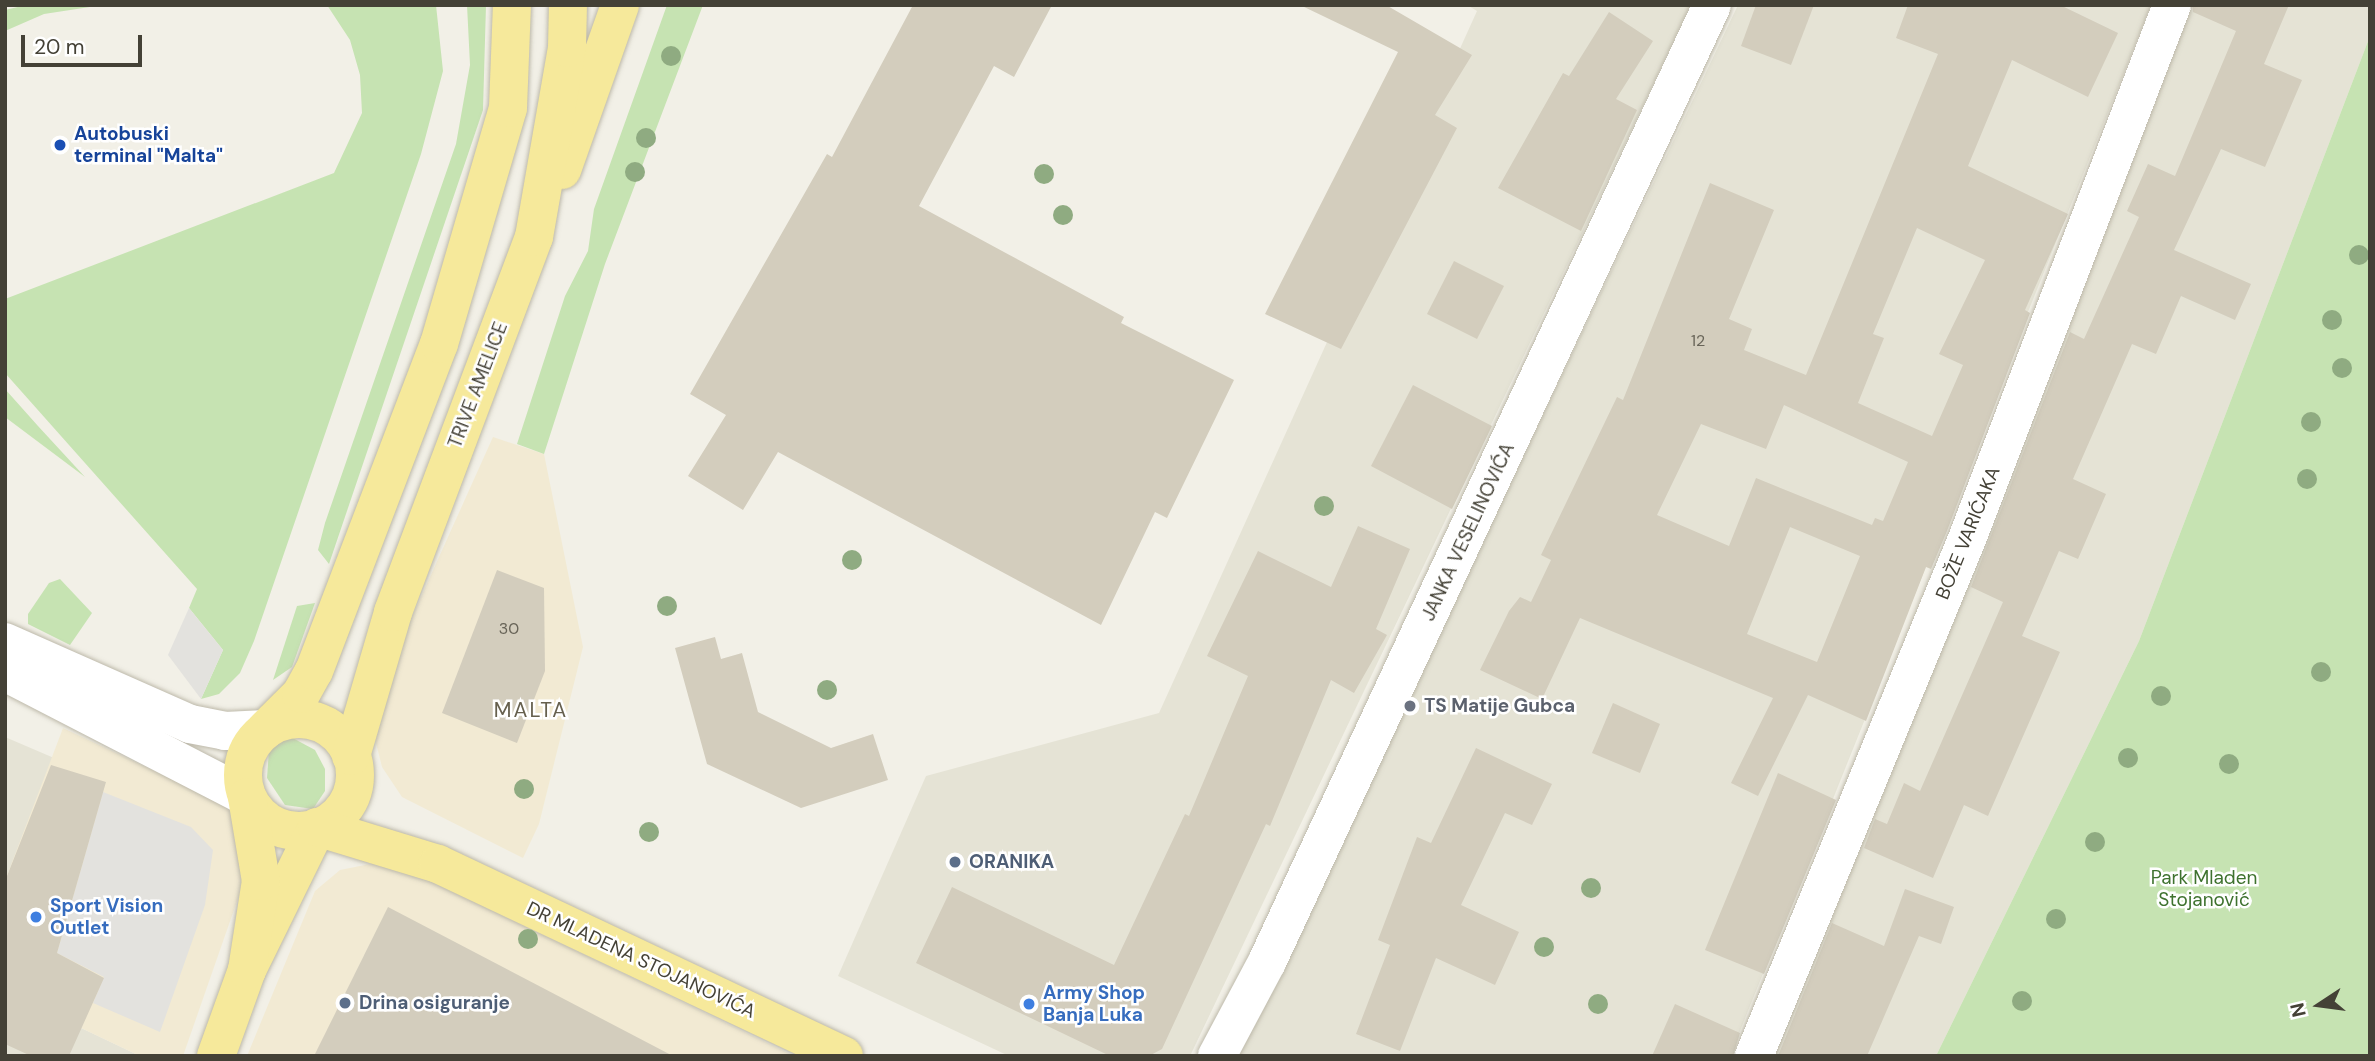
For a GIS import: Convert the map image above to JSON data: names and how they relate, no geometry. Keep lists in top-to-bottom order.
{
  "streets": {
    "main road": ["TRIVE AMELICE", "DR MLADENA STOJANOVIĆA"],
    "street": ["JANKA VESELINOVIĆA", "BOŽE VARIĆAKA"]
  },
  "crossings": [
    ["TRIVE AMELICE", "DR MLADENA STOJANOVIĆA"]
  ],
  "districts": ["MALTA"],
  "parks": ["Park Mladen Stojanović"],
  "places": [
    "Autobuski terminal \"Malta\"",
    "TS Matije Gubca",
    "ORANIKA",
    "Sport Vision Outlet",
    "Drina osiguranje",
    "Army Shop Banja Luka"
  ],
  "house_numbers": ["12", "30"],
  "scale_bar": "20 m",
  "north": "left"
}
